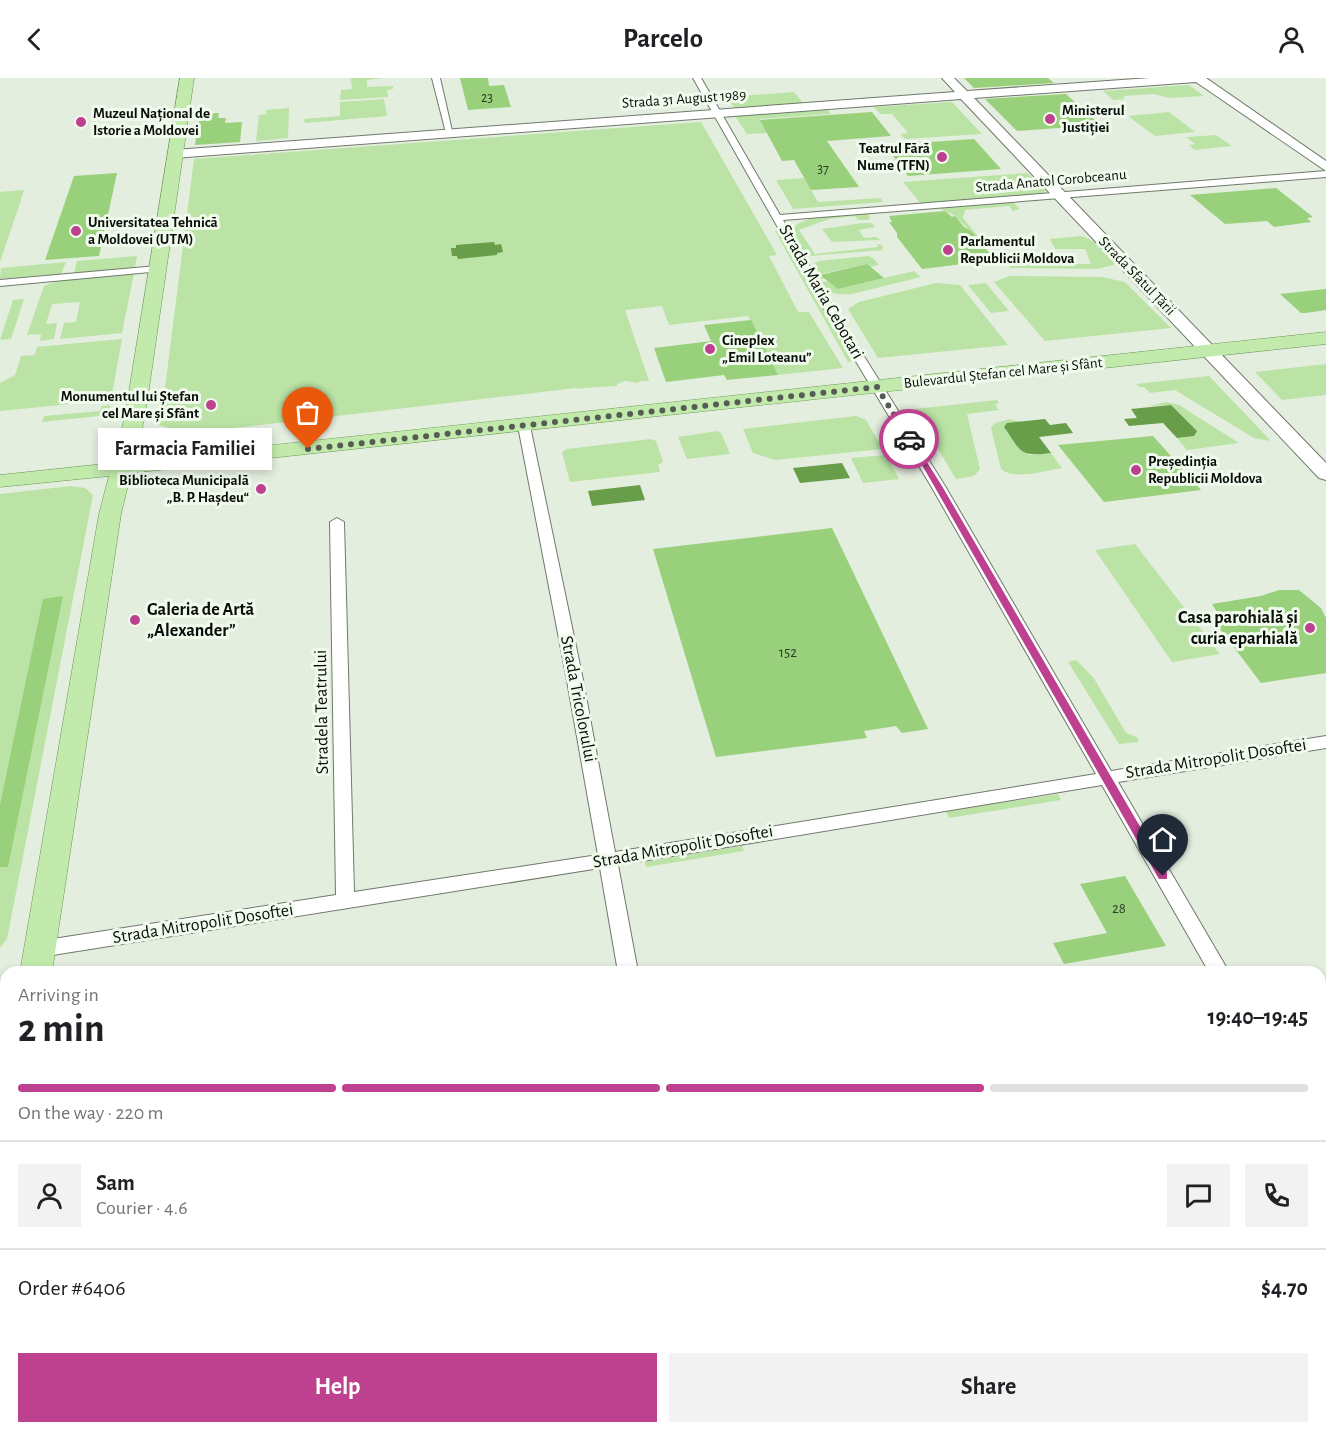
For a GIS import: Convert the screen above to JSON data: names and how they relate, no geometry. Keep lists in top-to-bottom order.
{
  "streets": {
    "main road": ["Bulevardul Ștefan cel Mare și Sfânt"],
    "street": [
      "Strada 31 August 1989",
      "Strada Anatol Corobceanu",
      "Strada Sfatul Țării",
      "Strada Maria Cebotari",
      "Strada Tricolorului",
      "Stradela Teatrului",
      "Strada Mitropolit Dosoftei"
    ]
  },
  "crossings": [
    ["Strada 31 August 1989", "Strada Sfatul Țării"],
    ["Strada 31 August 1989", "Strada Maria Cebotari"],
    ["Strada Anatol Corobceanu", "Strada Sfatul Țării"],
    ["Strada Anatol Corobceanu", "Strada Maria Cebotari"],
    ["Strada Sfatul Țării", "Bulevardul Ștefan cel Mare și Sfânt"],
    ["Strada Maria Cebotari", "Bulevardul Ștefan cel Mare și Sfânt"],
    ["Strada Maria Cebotari", "Strada Mitropolit Dosoftei"],
    ["Bulevardul Ștefan cel Mare și Sfânt", "Strada Tricolorului"],
    ["Strada Tricolorului", "Strada Mitropolit Dosoftei"],
    ["Stradela Teatrului", "Strada Mitropolit Dosoftei"]
  ],
  "places": [
    "Ministerul Justiției",
    "Muzeul Național de Istorie a Moldovei",
    "Teatrul Fără Nume (TFN)",
    "Universitatea Tehnică a Moldovei (UTM)",
    "Parlamentul Republicii Moldova",
    "Cineplex „Emil Loteanu”",
    "Monumentul lui Ștefan cel Mare și Sfânt",
    "Farmacia Familiei",
    "Președinția Republicii Moldova",
    "Biblioteca Municipală „B. P. Hașdeu“",
    "Galeria de Artă „Alexander”",
    "Casa parohială și curia eparhială"
  ],
  "house_numbers": [
    "23",
    "37",
    "152",
    "28"
  ],
  "page": {
    "header": "Parcelo",
    "bubble": "Farmacia Familiei",
    "heading": ["2 min", "Arriving in", "19:40–19:45"],
    "panel": [
      "Sam",
      "Courier · 4.6",
      "Order #6406",
      "$4.70"
    ],
    "bar": "On the way · 220 m",
    "buttons": ["Help", "Share"]
  }
}
